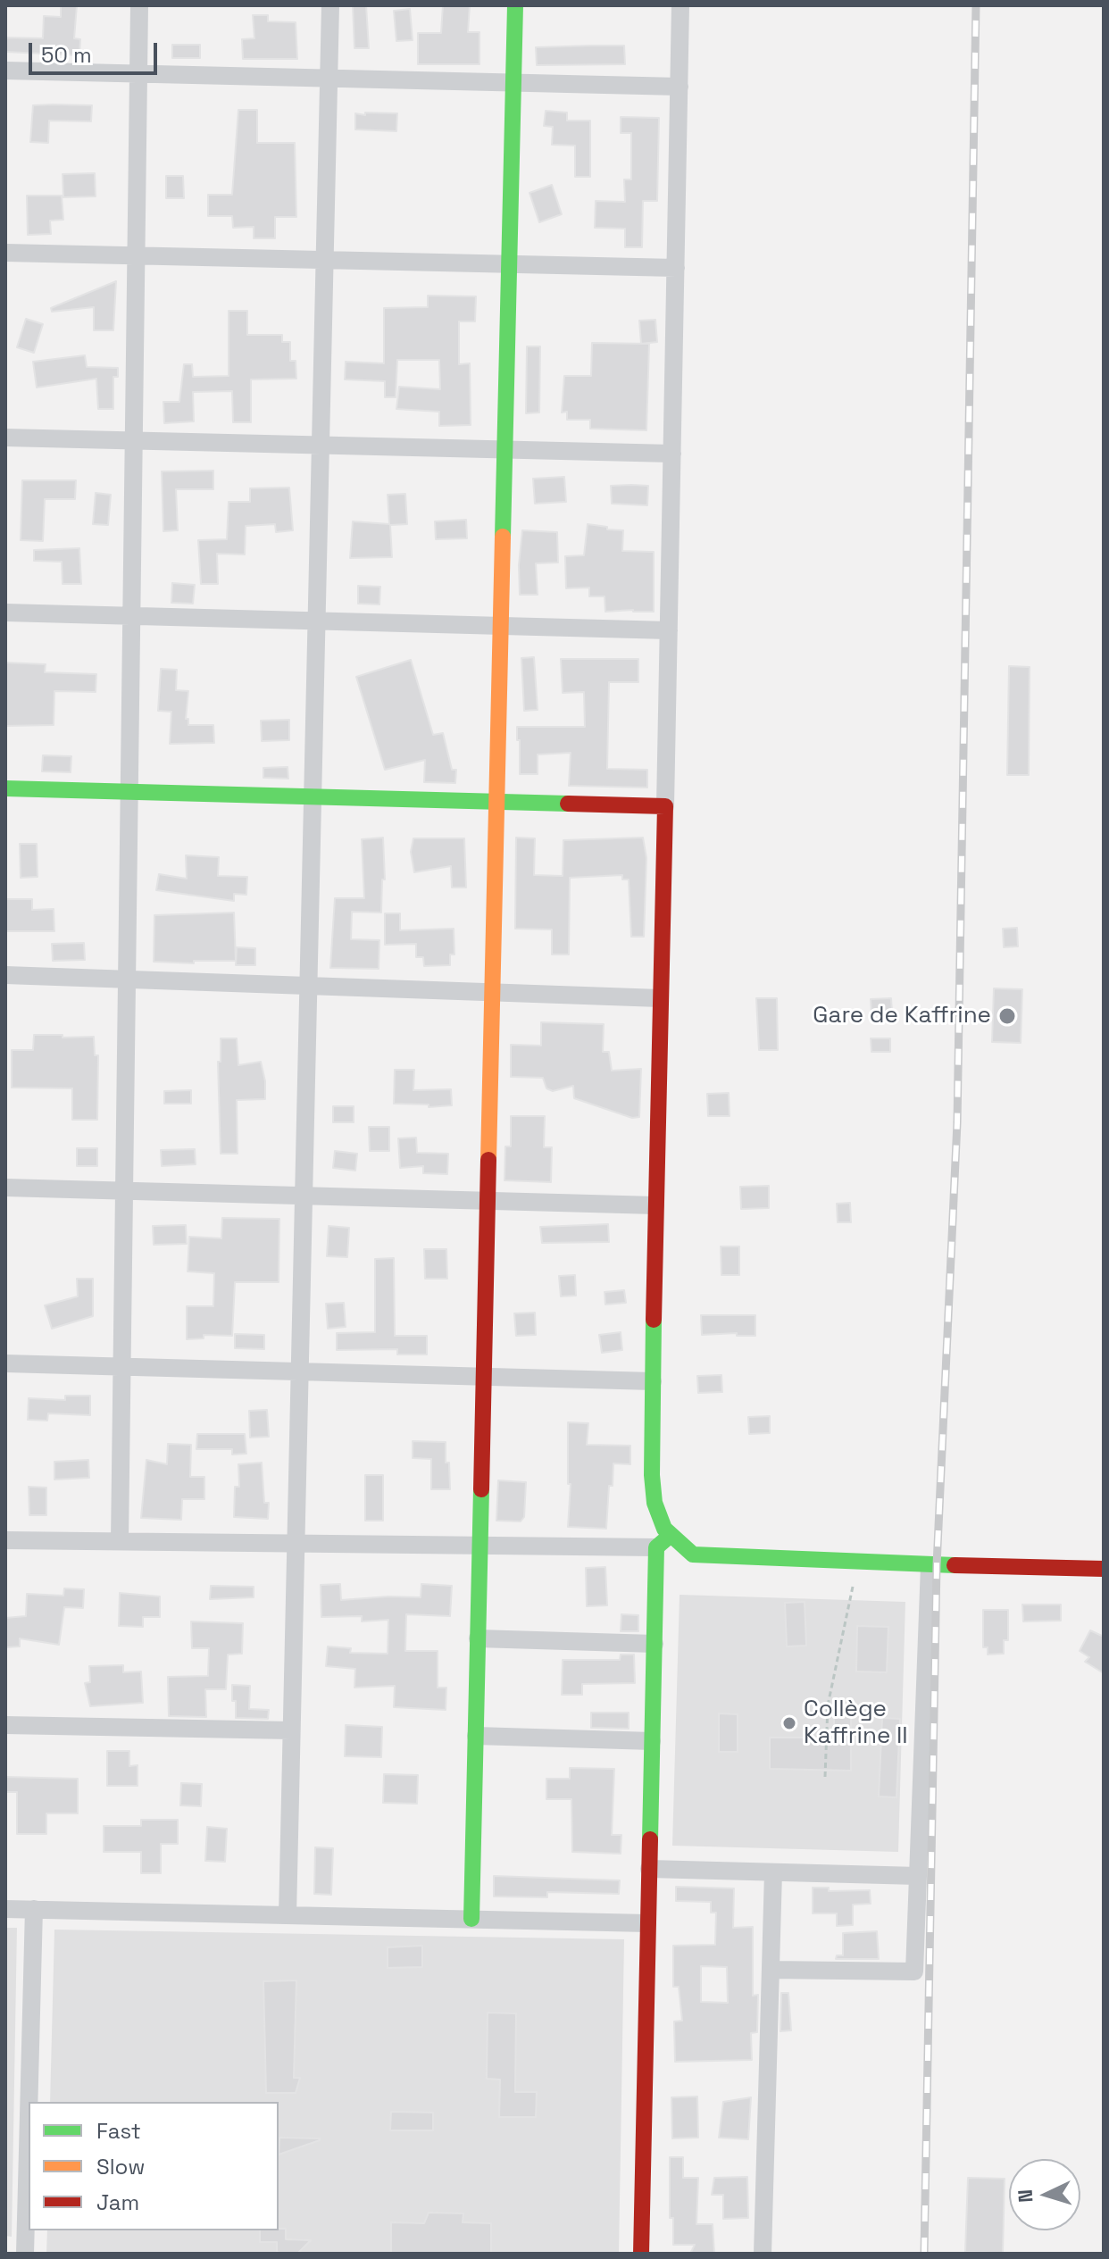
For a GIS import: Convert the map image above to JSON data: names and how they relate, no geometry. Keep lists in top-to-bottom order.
{
  "places": ["Gare de Kaffrine", "Collège Kaffrine II"],
  "legend": ["Fast", "Slow", "Jam"],
  "scale_bar": "50 m",
  "north": "left"
}
